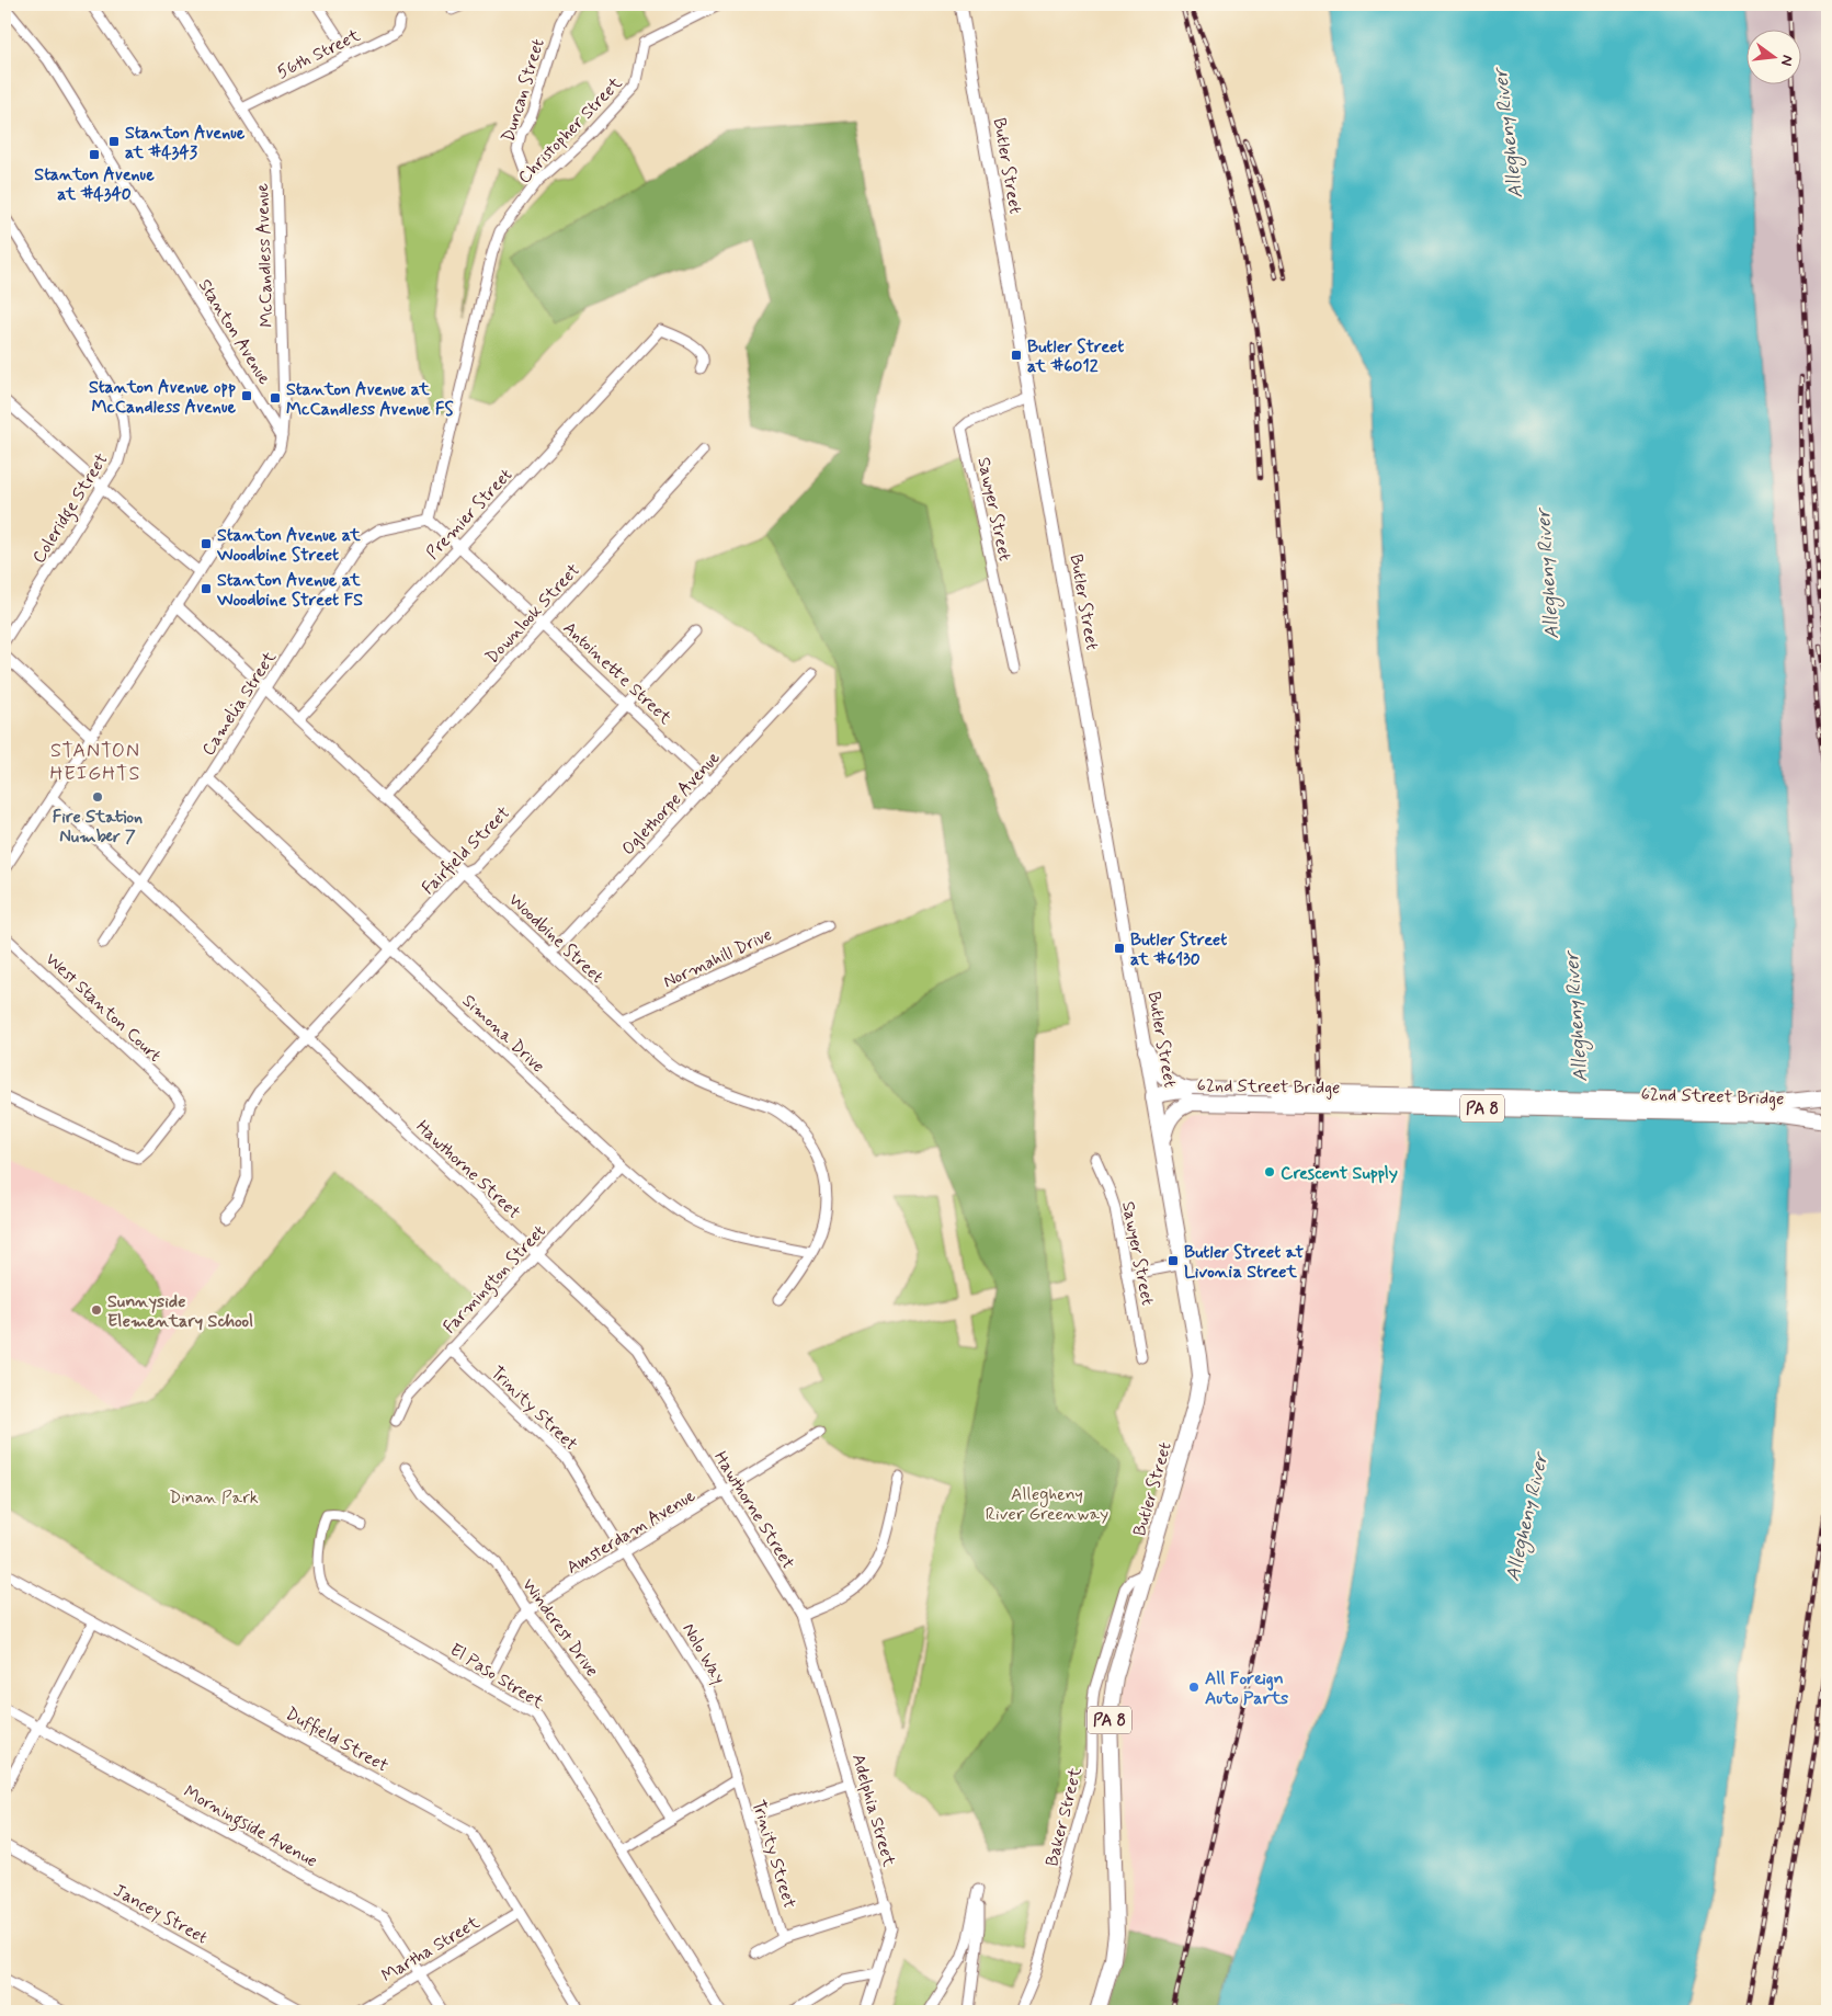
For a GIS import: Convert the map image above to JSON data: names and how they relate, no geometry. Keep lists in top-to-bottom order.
{
  "streets": {
    "highway": ["Butler Street", "62nd Street Bridge", "PA 8"],
    "street": [
      "56th Street",
      "Duncan Street",
      "Christopher Street",
      "McCandless Avenue",
      "Stanton Avenue",
      "Coleridge Street",
      "Sawyer Street",
      "Premier Street",
      "Downlook Street",
      "Antoinette Street",
      "Camelia Street",
      "Oglethorpe Avenue",
      "Fairfield Street",
      "Woodbine Street",
      "Normahill Drive",
      "West Stanton Court",
      "Simona Drive",
      "Hawthorne Street",
      "Farmington Street",
      "Trinity Street",
      "Amsterdam Avenue",
      "Windcrest Drive",
      "Nolo Way",
      "El Paso Street",
      "Duffield Street",
      "Adelphia Street",
      "Baker Street",
      "Morningside Avenue",
      "Jancey Street",
      "Martha Street"
    ]
  },
  "crossings": [
    ["56th Street", "McCandless Avenue"],
    ["Duncan Street", "Christopher Street"],
    ["Christopher Street", "Antoinette Street"],
    ["Christopher Street", "Camelia Street"],
    ["Butler Street", "Sawyer Street"],
    ["Butler Street", "62nd Street Bridge"],
    ["Butler Street", "PA 8"],
    ["Butler Street", "Baker Street"],
    ["McCandless Avenue", "Stanton Avenue"],
    ["Premier Street", "Antoinette Street"],
    ["Premier Street", "Woodbine Street"],
    ["Downlook Street", "Antoinette Street"],
    ["Downlook Street", "Woodbine Street"],
    ["Antoinette Street", "Camelia Street"],
    ["Antoinette Street", "Oglethorpe Avenue"],
    ["Antoinette Street", "Fairfield Street"],
    ["Camelia Street", "Woodbine Street"],
    ["Camelia Street", "Simona Drive"],
    ["Camelia Street", "Hawthorne Street"],
    ["Oglethorpe Avenue", "Woodbine Street"],
    ["Fairfield Street", "Woodbine Street"],
    ["Fairfield Street", "Simona Drive"],
    ["Fairfield Street", "Hawthorne Street"],
    ["Woodbine Street", "Normahill Drive"],
    ["Woodbine Street", "Simona Drive"],
    ["Simona Drive", "Farmington Street"],
    ["62nd Street Bridge", "PA 8"],
    ["Hawthorne Street", "Farmington Street"],
    ["Hawthorne Street", "Amsterdam Avenue"],
    ["Hawthorne Street", "Adelphia Street"],
    ["Farmington Street", "Trinity Street"],
    ["Trinity Street", "Amsterdam Avenue"],
    ["Trinity Street", "Nolo Way"],
    ["Amsterdam Avenue", "Windcrest Drive"],
    ["Amsterdam Avenue", "Nolo Way"],
    ["Amsterdam Avenue", "El Paso Street"],
    ["Duffield Street", "Martha Street"],
    ["Morningside Avenue", "Martha Street"]
  ],
  "districts": ["STANTON HEIGHTS"],
  "water": ["Allegheny River"],
  "parks": ["Allegheny River Greenway", "Dinan Park"],
  "places": {
    "transit": [
      "Stanton Avenue at #4343",
      "Stanton Avenue at #4340",
      "Butler Street at #6012",
      "Stanton Avenue opp McCandless Avenue",
      "Stanton Avenue at McCandless Avenue FS",
      "Stanton Avenue at Woodbine Street",
      "Stanton Avenue at Woodbine Street FS",
      "Butler Street at #6130",
      "Butler Street at Livonia Street"
    ],
    "other": [
      "Fire Station Number 7",
      "Crescent Supply",
      "Sunnyside Elementary School",
      "All Foreign Auto Parts"
    ]
  },
  "north": "right"
}
